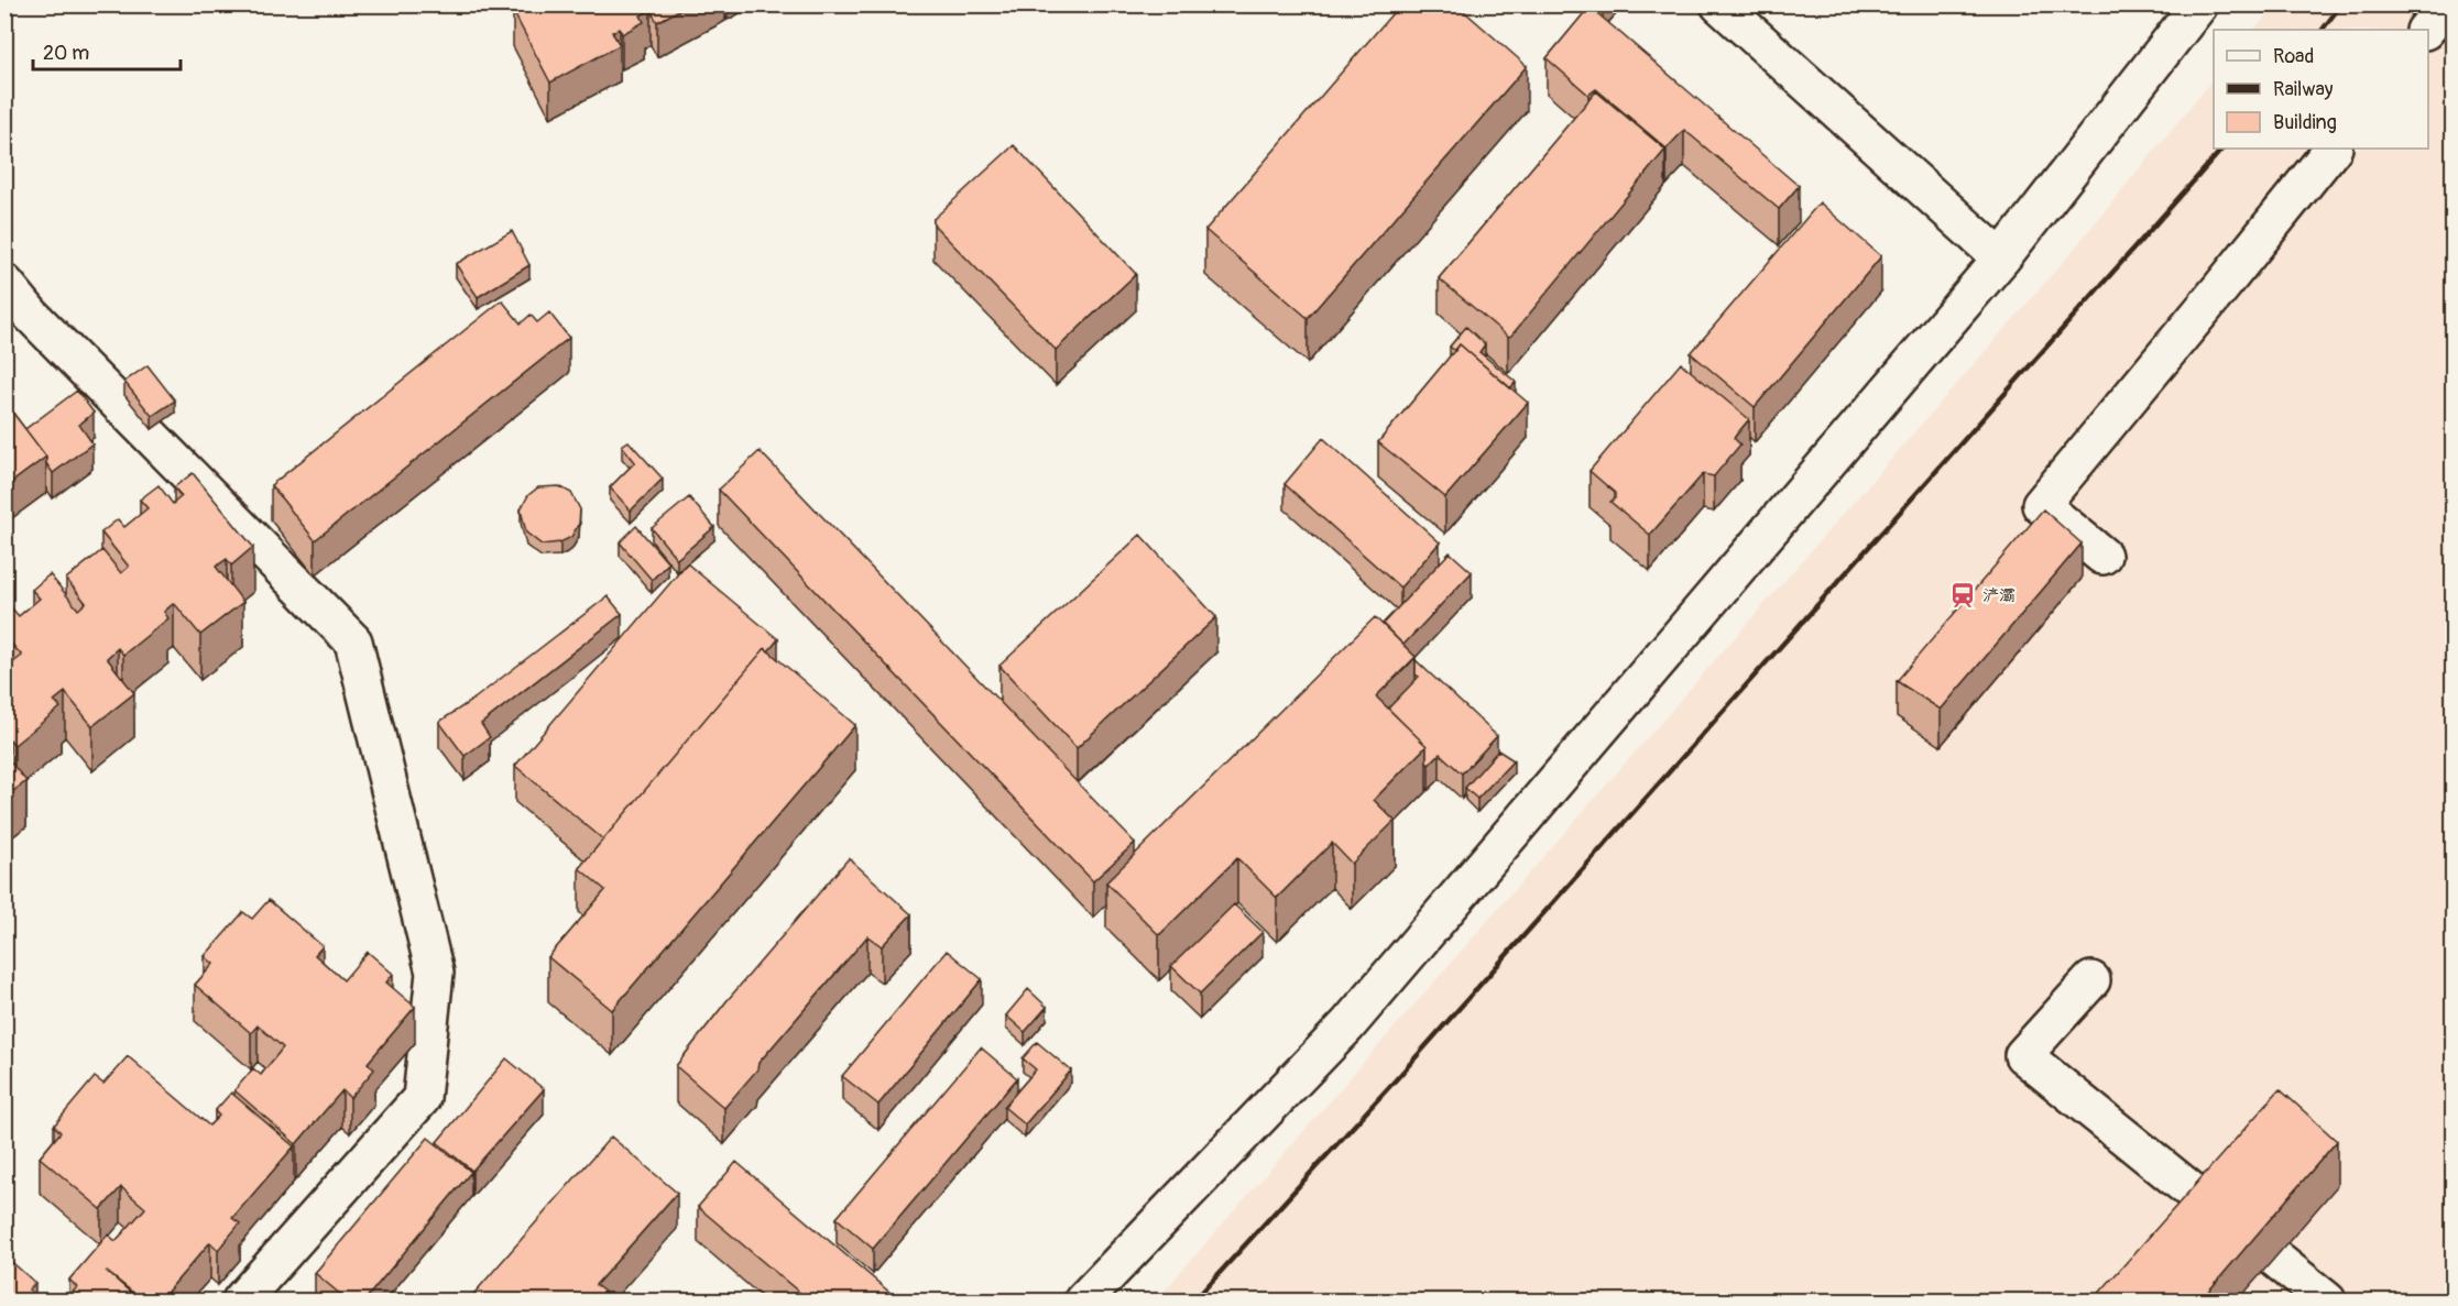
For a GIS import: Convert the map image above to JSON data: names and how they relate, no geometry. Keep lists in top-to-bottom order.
{
  "places": {
    "station": ["浐灞"]
  },
  "legend": ["Road", "Railway", "Building"],
  "scale_bar": "20 m"
}
